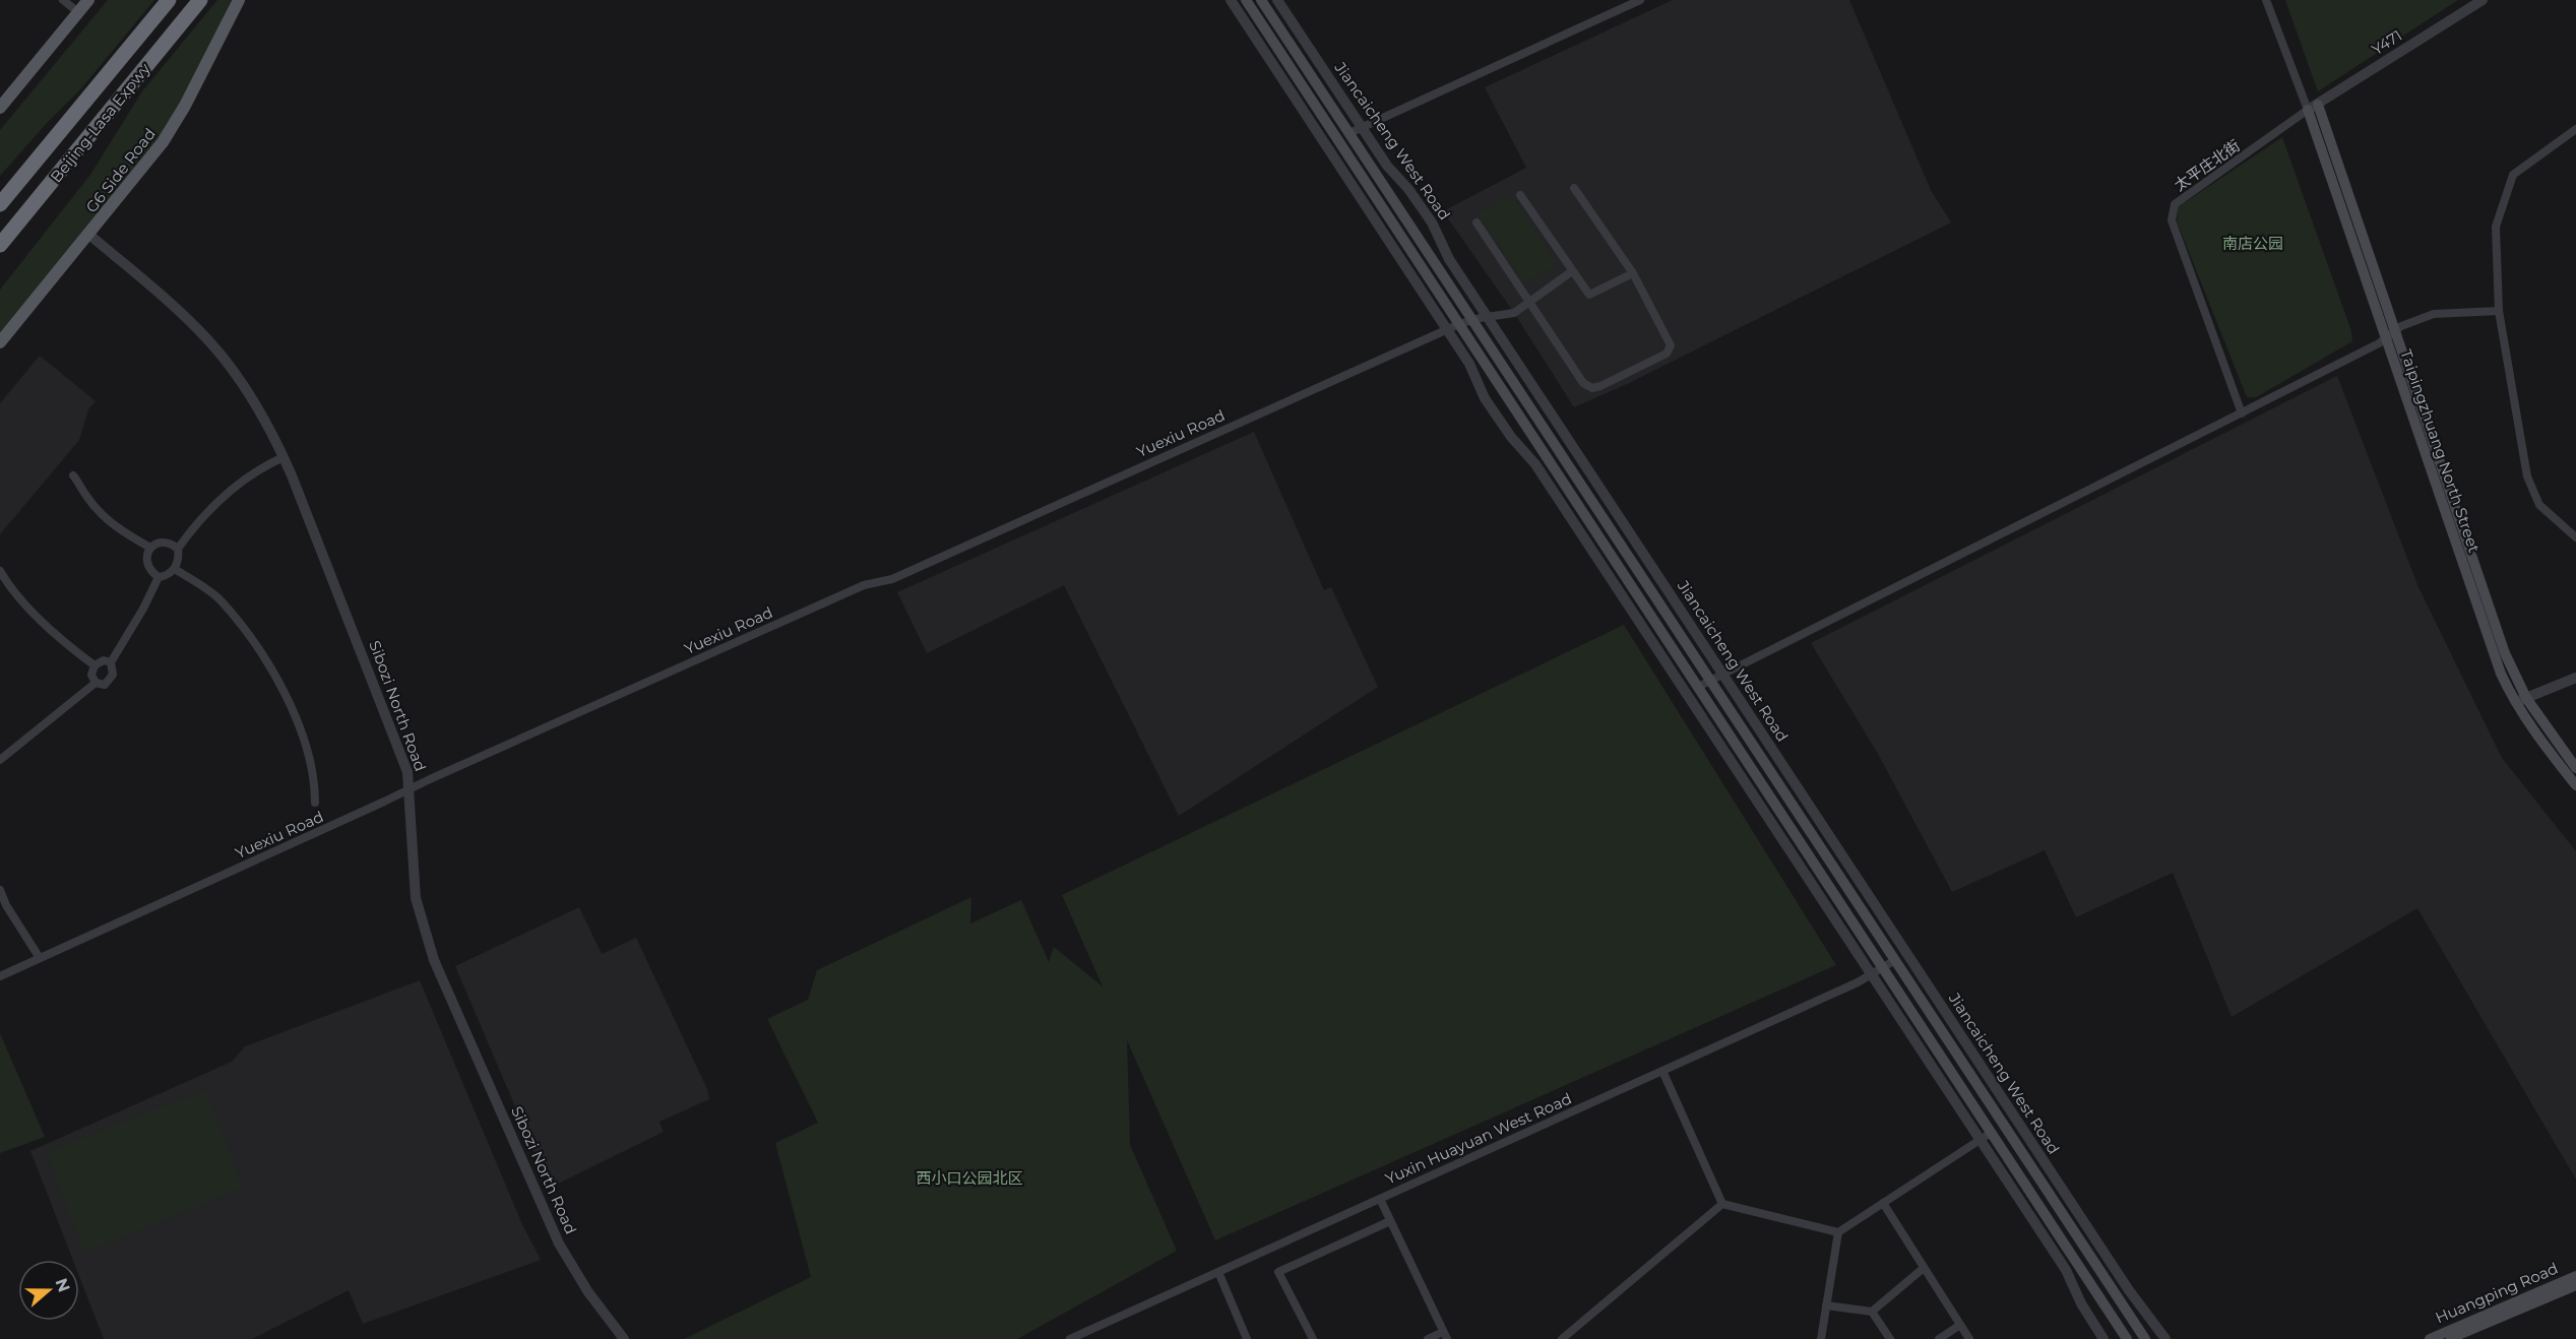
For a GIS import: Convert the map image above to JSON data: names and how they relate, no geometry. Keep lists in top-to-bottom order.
{
  "streets": {
    "highway": ["Beijing-Lasa Expwy"],
    "main road": [
      "Jiancaicheng West Road",
      "G6 Side Road",
      "Taipingzhuang North Street",
      "Huangping Road"
    ],
    "street": [
      "Y471",
      "太平庄北街",
      "Yuexiu Road",
      "Sibozi North Road",
      "Yuxin Huayuan West Road"
    ]
  },
  "crossings": [
    ["Y471", "太平庄北街"],
    ["Y471", "Taipingzhuang North Street"],
    ["Jiancaicheng West Road", "Yuexiu Road"],
    ["Jiancaicheng West Road", "Yuxin Huayuan West Road"],
    ["太平庄北街", "Taipingzhuang North Street"],
    ["G6 Side Road", "Sibozi North Road"],
    ["Yuexiu Road", "Sibozi North Road"]
  ],
  "parks": ["南店公园", "西小口公园北区"],
  "north": "right"
}
